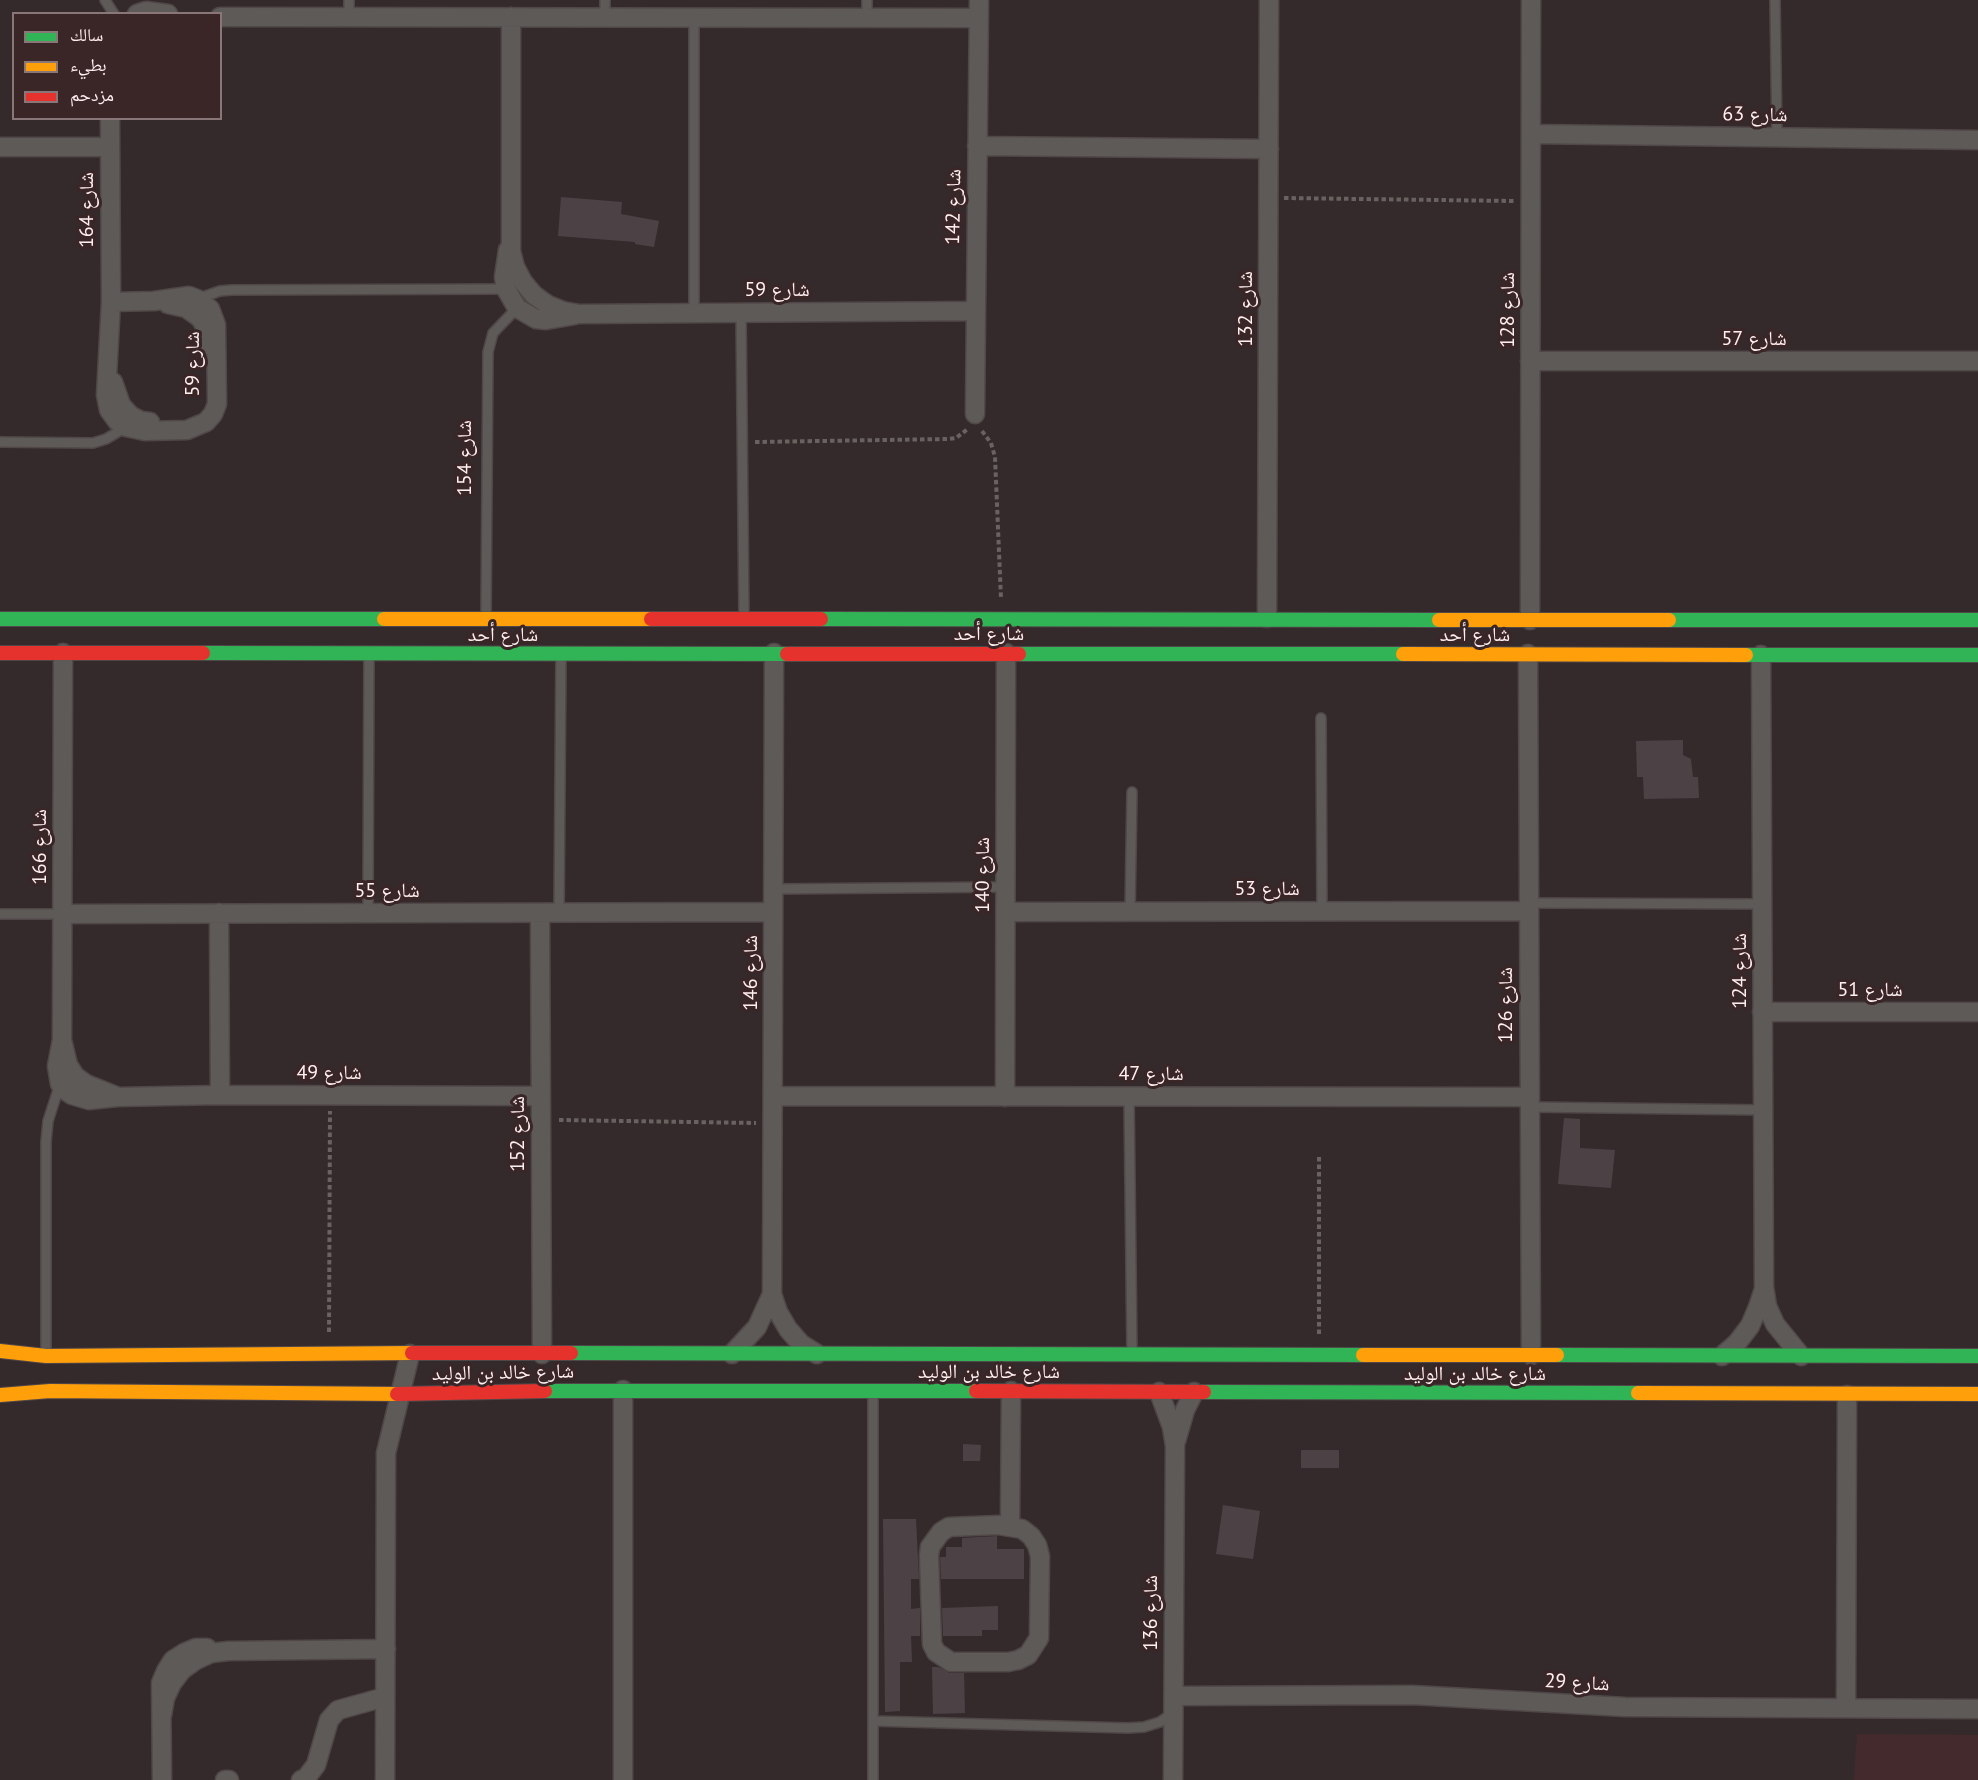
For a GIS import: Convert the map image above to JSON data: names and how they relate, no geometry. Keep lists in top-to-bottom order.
{
  "streets": {
    "street": [
      "شارع 63",
      "شارع 142",
      "شارع 164",
      "شارع 59",
      "شارع 132",
      "شارع 128",
      "شارع 57",
      "شارع أحد",
      "شارع 166",
      "شارع 140",
      "شارع 53",
      "شارع 55",
      "شارع 124",
      "شارع 146",
      "شارع 51",
      "شارع 126",
      "شارع 49",
      "شارع 47",
      "شارع 152",
      "شارع خالد بن الوليد",
      "شارع 136",
      "شارع 29"
    ],
    "lane": ["شارع 154"]
  },
  "crossings": [
    ["شارع 63", "شارع 128"],
    ["شارع 142", "شارع 59"],
    ["شارع 164", "شارع 59"],
    ["شارع 59", "شارع 154"],
    ["شارع 132", "شارع أحد"],
    ["شارع 128", "شارع 57"],
    ["شارع 128", "شارع أحد"],
    ["شارع 154", "شارع أحد"],
    ["شارع أحد", "شارع 166"],
    ["شارع أحد", "شارع 140"],
    ["شارع أحد", "شارع 124"],
    ["شارع أحد", "شارع 146"],
    ["شارع أحد", "شارع 126"],
    ["شارع 166", "شارع 55"],
    ["شارع 166", "شارع 49"],
    ["شارع 140", "شارع 53"],
    ["شارع 140", "شارع 47"],
    ["شارع 53", "شارع 126"],
    ["شارع 55", "شارع 146"],
    ["شارع 55", "شارع 152"],
    ["شارع 124", "شارع 51"],
    ["شارع 124", "شارع خالد بن الوليد"],
    ["شارع 146", "شارع 47"],
    ["شارع 146", "شارع خالد بن الوليد"],
    ["شارع 126", "شارع 47"],
    ["شارع 126", "شارع خالد بن الوليد"],
    ["شارع 49", "شارع 152"],
    ["شارع 152", "شارع خالد بن الوليد"],
    ["شارع خالد بن الوليد", "شارع 136"],
    ["شارع 136", "شارع 29"]
  ],
  "legend": ["سالك", "بطيء", "مزدحم"]
}
